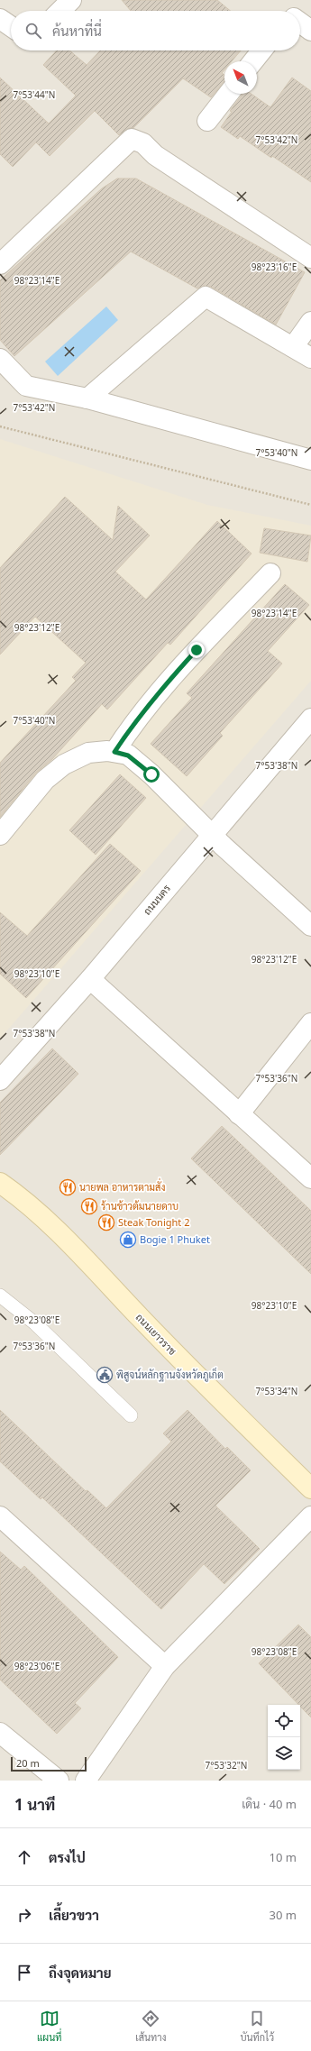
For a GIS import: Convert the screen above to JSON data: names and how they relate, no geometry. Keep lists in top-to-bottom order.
{
  "streets": {
    "main road": ["ถนนเยาวราช"],
    "street": ["ถนนนคร"]
  },
  "places": {
    "restaurant": ["นายพล อาหารตามสั่ง", "ร้านข้าวต้มนายดาบ", "Steak Tonight 2"],
    "shop": ["Bogie 1 Phuket"],
    "public building": ["พิสูจน์หลักฐานจังหวัดภูเก็ต"]
  },
  "scale_bar": "20 m",
  "north": "top left",
  "page": {
    "search": "ค้นหาที่นี่",
    "scale": "20 m",
    "heading": ["1 นาที", "เดิน · 40 m"],
    "list": [
      ["ตรงไป", "10 m"],
      ["เลี้ยวขวา", "30 m"],
      "ถึงจุดหมาย"
    ],
    "nav": ["แผนที่", "เส้นทาง", "บันทึกไว้"]
  },
  "coordinates": [
    "7°53'44\"N",
    "7°53'42\"N",
    "98°23'16\"E",
    "98°23'14\"E",
    "7°53'40\"N",
    "98°23'12\"E",
    "7°53'38\"N",
    "98°23'10\"E",
    "7°53'36\"N",
    "98°23'08\"E",
    "7°53'34\"N",
    "98°23'06\"E",
    "7°53'32\"N"
  ]
}
